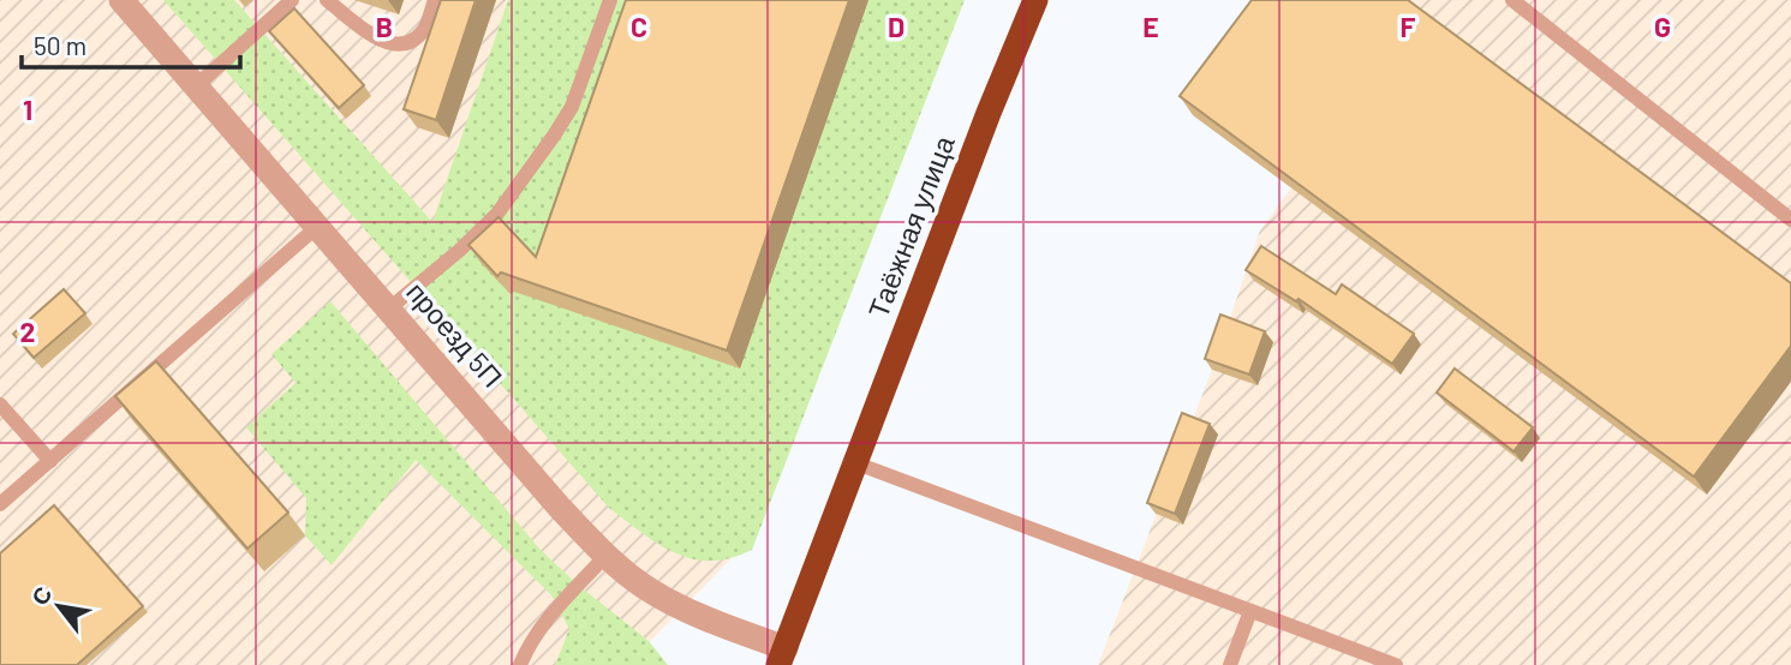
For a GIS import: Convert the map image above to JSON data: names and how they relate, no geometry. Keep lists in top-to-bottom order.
{
  "streets": {
    "highway": ["Таёжная улица"],
    "street": ["проезд 5П"]
  },
  "crossings": [
    ["Таёжная улица", "проезд 5П"]
  ],
  "scale_bar": "50 m",
  "north": "top left",
  "grid": {
    "columns": [
      "B",
      "C",
      "D",
      "E",
      "F",
      "G"
    ],
    "rows": ["1", "2"]
  }
}
